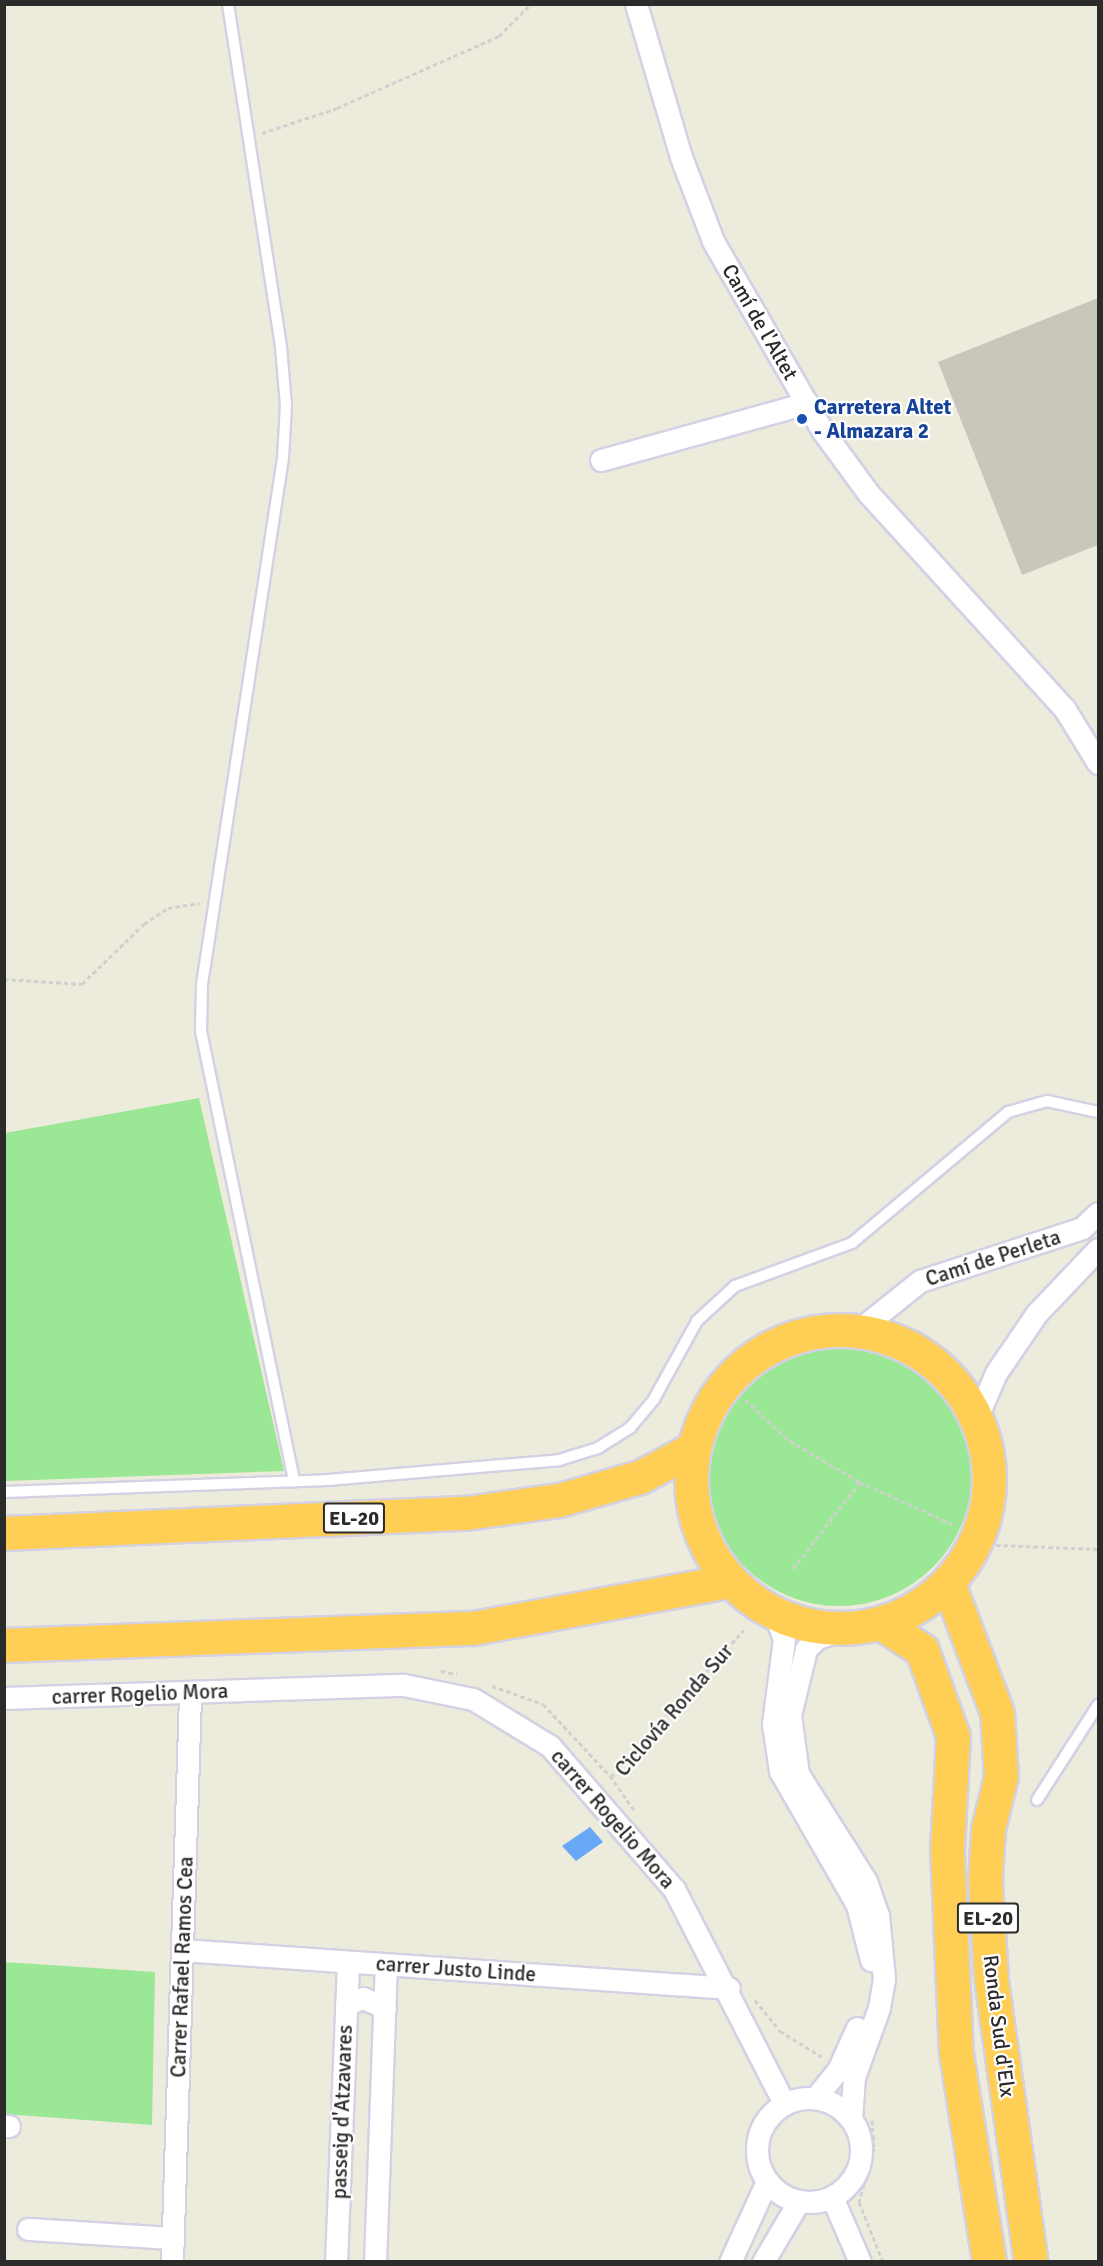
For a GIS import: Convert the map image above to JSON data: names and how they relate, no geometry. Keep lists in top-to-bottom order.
{
  "streets": {
    "highway": ["EL-20", "Ronda Sud d'Elx"],
    "street": [
      "Camí de l'Altet",
      "Camí de Perleta",
      "carrer Rogelio Mora",
      "Carrer Rafael Ramos Cea",
      "carrer Justo Linde",
      "passeig d'Atzavares"
    ],
    "path": ["Ciclovía Ronda Sur"]
  },
  "crossings": [
    ["carrer Rogelio Mora", "Carrer Rafael Ramos Cea"],
    ["carrer Rogelio Mora", "carrer Justo Linde"],
    ["Carrer Rafael Ramos Cea", "carrer Justo Linde"],
    ["carrer Justo Linde", "passeig d'Atzavares"]
  ],
  "places": ["Carretera Altet - Almazara 2"]
}
